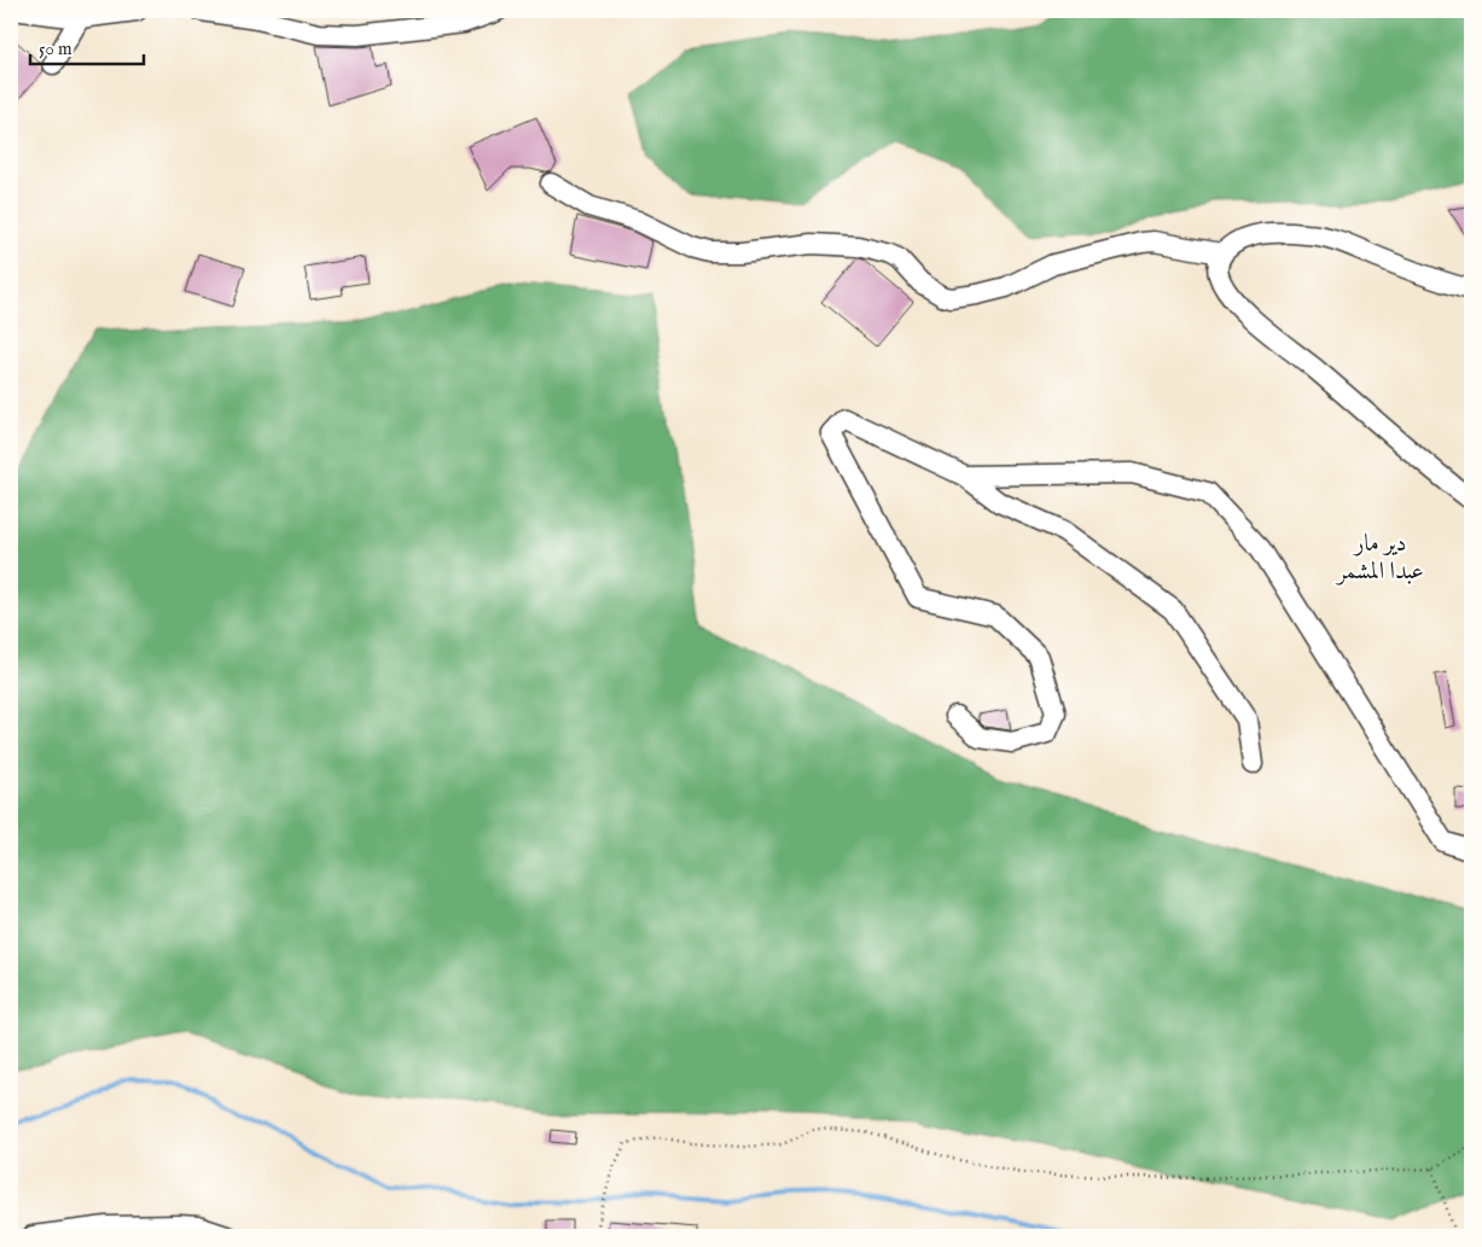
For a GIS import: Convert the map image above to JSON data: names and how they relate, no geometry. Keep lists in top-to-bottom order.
{
  "districts": ["دير مار عبدا المشمر"],
  "scale_bar": "50 m"
}
